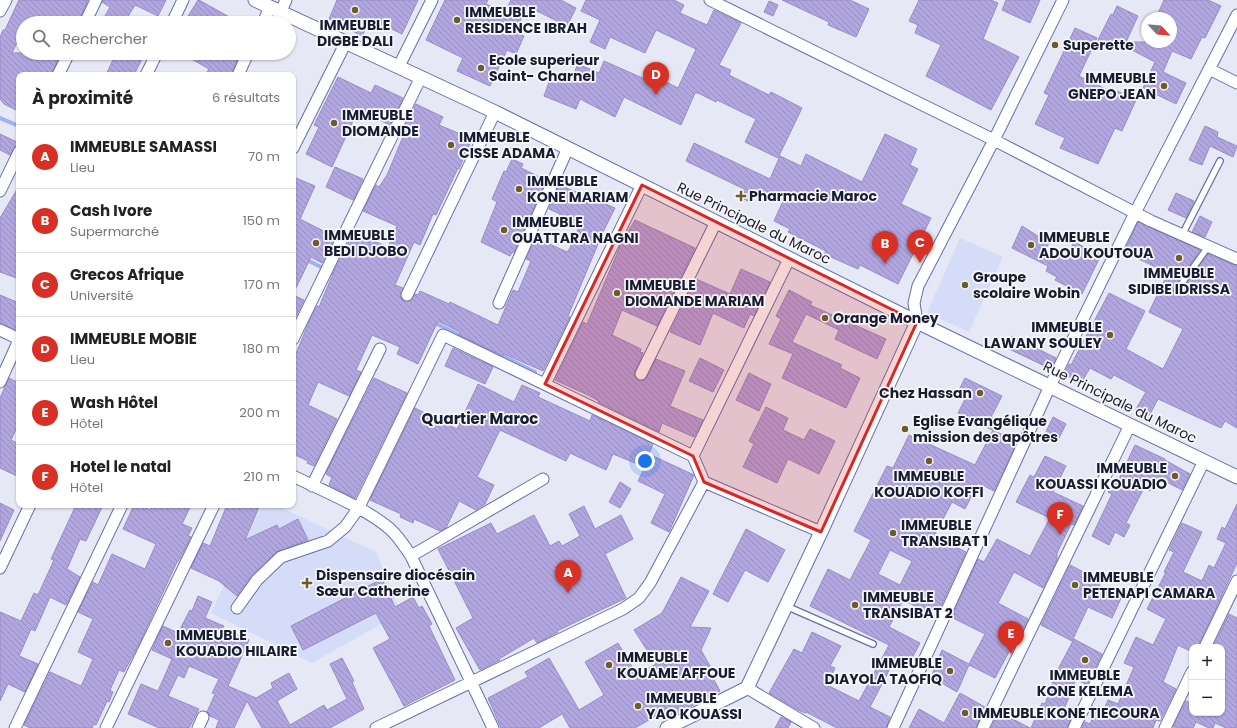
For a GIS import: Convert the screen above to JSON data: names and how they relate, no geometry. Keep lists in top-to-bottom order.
{
  "streets": {
    "street": ["Rue Principale du Maroc"]
  },
  "districts": ["Quartier Maroc"],
  "places": {
    "other": [
      "IMMEUBLE DIGBE DALI",
      "IMMEUBLE RESIDENCE IBRAH",
      "Superette",
      "Ecole superieur Saint- Charnel",
      "IMMEUBLE GNEPO JEAN",
      "IMMEUBLE DIOMANDE",
      "IMMEUBLE CISSE ADAMA",
      "IMMEUBLE KONE MARIAM",
      "IMMEUBLE OUATTARA NAGNI",
      "IMMEUBLE BEDI DJOBO",
      "IMMEUBLE ADOU KOUTOUA",
      "IMMEUBLE SIDIBE IDRISSA",
      "Groupe scolaire Wobin",
      "IMMEUBLE DIOMANDE MARIAM",
      "Orange Money",
      "IMMEUBLE LAWANY SOULEY",
      "Chez Hassan",
      "Eglise Evangélique mission des apôtres",
      "IMMEUBLE KOUADIO KOFFI",
      "IMMEUBLE KOUASSI KOUADIO",
      "IMMEUBLE TRANSIBAT 1",
      "IMMEUBLE PETENAPI CAMARA",
      "IMMEUBLE TRANSIBAT 2",
      "IMMEUBLE KOUADIO HILAIRE",
      "IMMEUBLE KONE KELEMA",
      "IMMEUBLE KOUAME AFFOUE",
      "IMMEUBLE DIAYOLA TAOFIQ",
      "IMMEUBLE YAO KOUASSI",
      "IMMEUBLE KONE TIECOURA"
    ],
    "health": ["Pharmacie Maroc", "Dispensaire diocésain Sœur Catherine"]
  },
  "north": "bottom right",
  "page": {
    "search": "Rechercher",
    "pins": [
      "D",
      "C",
      "B",
      "F",
      "A",
      "E"
    ],
    "heading": ["À proximité", "6 résultats"],
    "list": [
      {
        "mark": "A",
        "name": "IMMEUBLE SAMASSI",
        "note": "Lieu",
        "value": "70 m"
      },
      {
        "mark": "B",
        "name": "Cash Ivore",
        "note": "Supermarché",
        "value": "150 m"
      },
      {
        "mark": "C",
        "name": "Grecos Afrique",
        "note": "Université",
        "value": "170 m"
      },
      {
        "mark": "D",
        "name": "IMMEUBLE MOBIE",
        "note": "Lieu",
        "value": "180 m"
      },
      {
        "mark": "E",
        "name": "Wash Hôtel",
        "note": "Hôtel",
        "value": "200 m"
      },
      {
        "mark": "F",
        "name": "Hotel le natal",
        "note": "Hôtel",
        "value": "210 m"
      }
    ],
    "map_buttons": ["+", "−"]
  }
}
